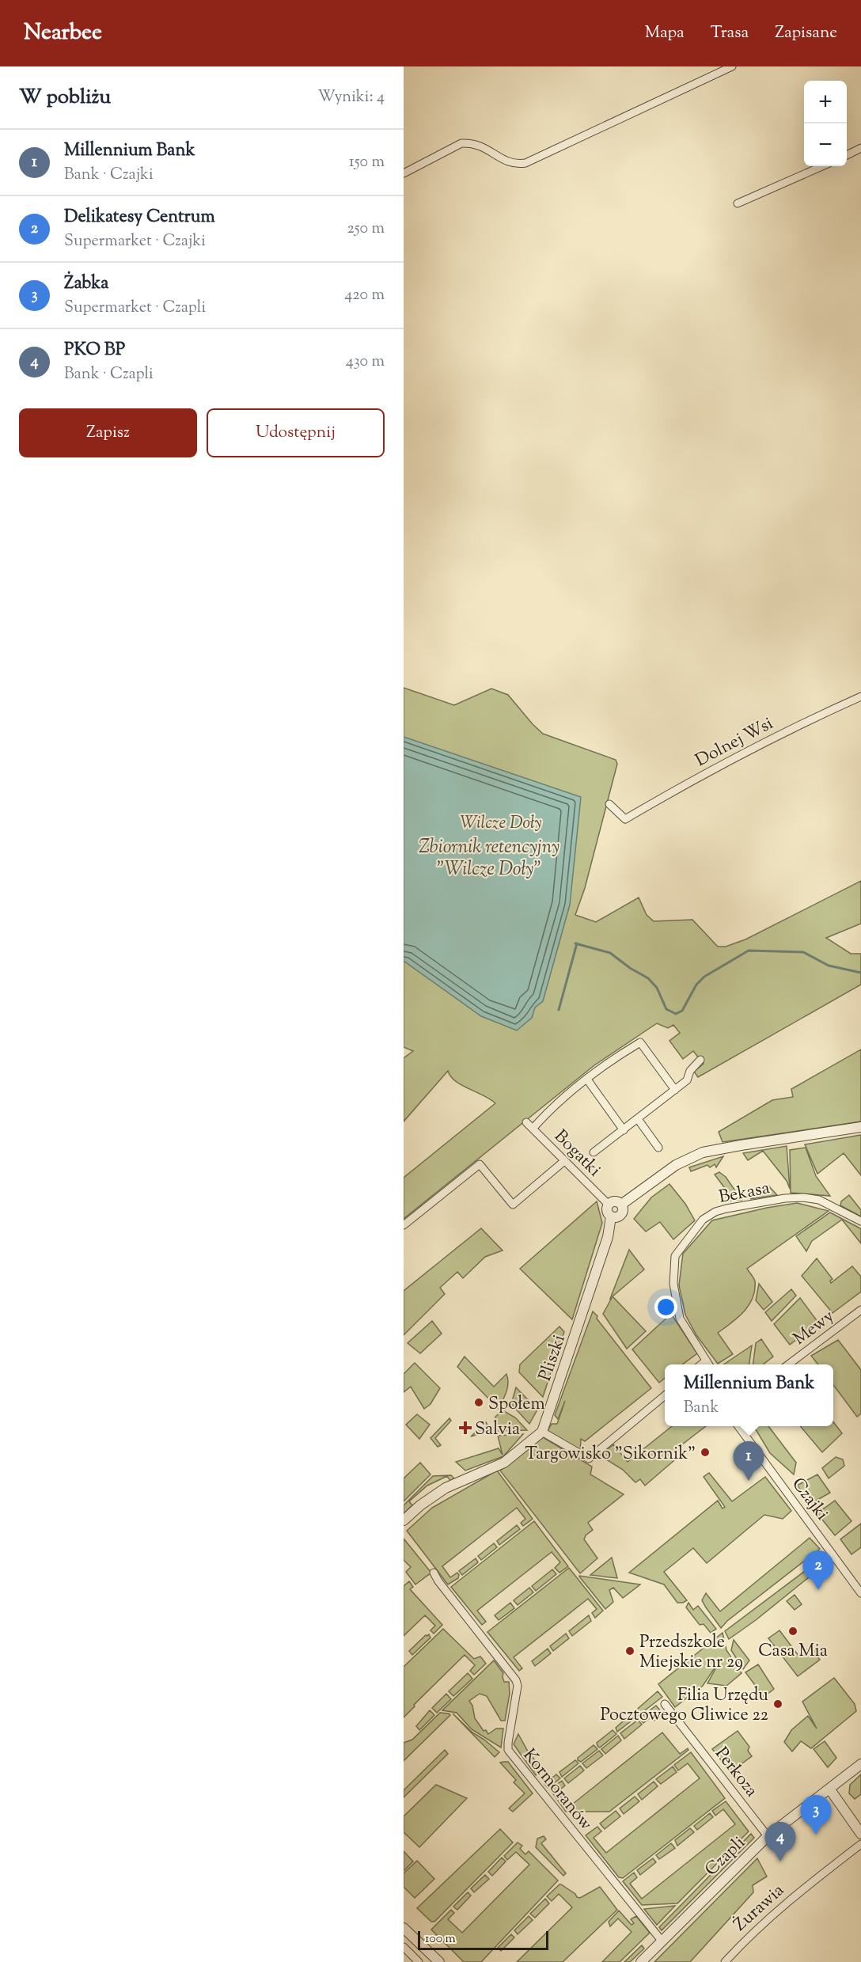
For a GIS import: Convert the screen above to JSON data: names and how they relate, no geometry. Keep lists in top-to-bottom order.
{
  "streets": {
    "street": [
      "Dolnej Wsi",
      "Bogatki",
      "Bekasa",
      "Mewy",
      "Pliszki",
      "Czajki",
      "Perkoza",
      "Kormoranów",
      "Czapli",
      "Żurawia"
    ]
  },
  "crossings": [
    ["Bogatki", "Pliszki"],
    ["Perkoza", "Czapli"],
    ["Kormoranów", "Czapli"]
  ],
  "water": ["Zbiornik retencyjny \"Wilcze Doły\""],
  "parks": ["Wilcze Doły"],
  "places": {
    "other": [
      "Społem",
      "Targowisko \"Sikornik\"",
      "Casa Mia",
      "Przedszkole Miejskie nr 29",
      "Filia Urzędu Pocztowego Gliwice 22"
    ],
    "health": ["Salvia"]
  },
  "scale_bar": "100 m",
  "page": {
    "header": "Nearbee",
    "nav": ["Mapa", "Trasa", "Zapisane"],
    "heading": ["W pobliżu", "Wyniki: 4"],
    "map_buttons": ["+", "−"],
    "list": [
      {
        "mark": "1",
        "name": "Millennium Bank",
        "note": "Bank · Czajki",
        "value": "150 m"
      },
      {
        "mark": "2",
        "name": "Delikatesy Centrum",
        "note": "Supermarket · Czajki",
        "value": "250 m"
      },
      {
        "mark": "3",
        "name": "Żabka",
        "note": "Supermarket · Czapli",
        "value": "420 m"
      },
      {
        "mark": "4",
        "name": "PKO BP",
        "note": "Bank · Czapli",
        "value": "430 m"
      }
    ],
    "buttons": ["Zapisz", "Udostępnij"],
    "popup": ["Millennium Bank", "Bank"],
    "pins": [
      "1",
      "2",
      "3",
      "4"
    ],
    "scale": "100 m"
  }
}
